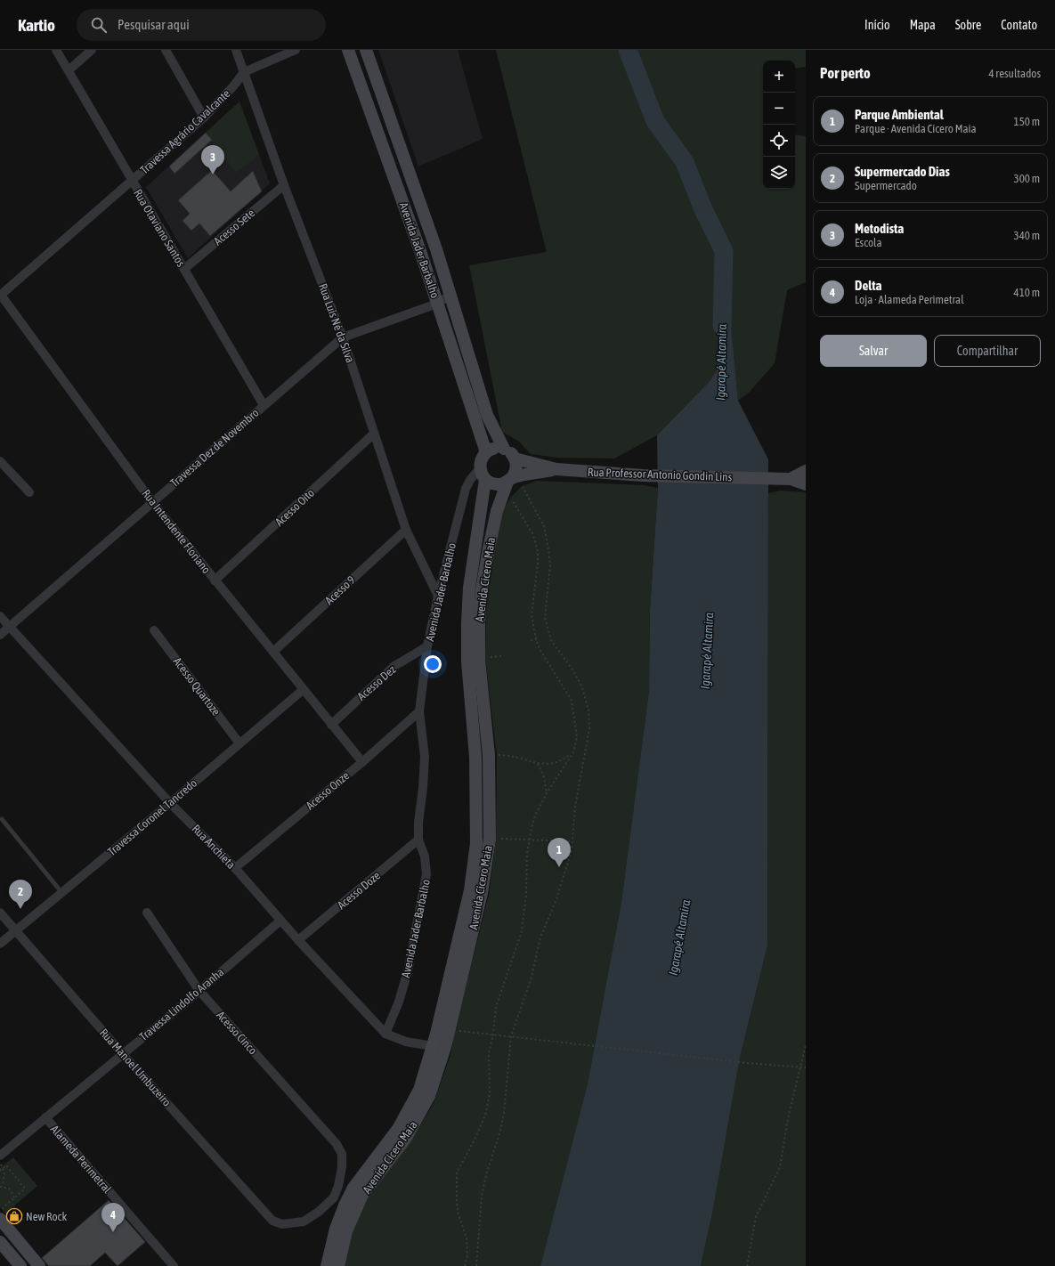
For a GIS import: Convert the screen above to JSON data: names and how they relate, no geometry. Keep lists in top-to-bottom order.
{
  "streets": {
    "main road": ["Avenida Jader Barbalho", "Rua Professor Antonio Gondin Lins", "Avenida Cícero Maia"],
    "street": [
      "Travessa Agrário Cavalcante",
      "Acesso Sete",
      "Rua Otaviano Santos",
      "Rua Luís Né da Silva",
      "Travessa Dez de Novembro",
      "Acesso Oito",
      "Rua Intendente Floriano",
      "Acesso 9",
      "Acesso Dez",
      "Acesso Quartoze",
      "Acesso Onze",
      "Travessa Coronel Tancredo",
      "Rua Anchieta",
      "Acesso Doze",
      "Travessa Lindolfo Aranha",
      "Acesso Cinco",
      "Rua Manoel Umbuzeiro",
      "Alameda Perimetral"
    ]
  },
  "crossings": [
    ["Travessa Agrário Cavalcante", "Rua Otaviano Santos"],
    ["Travessa Agrário Cavalcante", "Rua Luís Né da Silva"],
    ["Travessa Agrário Cavalcante", "Rua Intendente Floriano"],
    ["Acesso Sete", "Rua Otaviano Santos"],
    ["Acesso Sete", "Rua Luís Né da Silva"],
    ["Rua Otaviano Santos", "Travessa Dez de Novembro"],
    ["Avenida Jader Barbalho", "Rua Luís Né da Silva"],
    ["Avenida Jader Barbalho", "Travessa Dez de Novembro"],
    ["Avenida Jader Barbalho", "Rua Professor Antonio Gondin Lins"],
    ["Avenida Jader Barbalho", "Avenida Cícero Maia"],
    ["Avenida Jader Barbalho", "Acesso Dez"],
    ["Avenida Jader Barbalho", "Acesso Onze"],
    ["Avenida Jader Barbalho", "Rua Anchieta"],
    ["Avenida Jader Barbalho", "Acesso Doze"],
    ["Rua Luís Né da Silva", "Travessa Dez de Novembro"],
    ["Rua Luís Né da Silva", "Acesso Oito"],
    ["Rua Luís Né da Silva", "Acesso 9"],
    ["Travessa Dez de Novembro", "Rua Intendente Floriano"],
    ["Travessa Dez de Novembro", "Rua Anchieta"],
    ["Rua Professor Antonio Gondin Lins", "Avenida Cícero Maia"],
    ["Acesso Oito", "Rua Intendente Floriano"],
    ["Rua Intendente Floriano", "Acesso 9"],
    ["Rua Intendente Floriano", "Acesso Dez"],
    ["Rua Intendente Floriano", "Acesso Onze"],
    ["Rua Intendente Floriano", "Travessa Coronel Tancredo"],
    ["Avenida Cícero Maia", "Rua Anchieta"],
    ["Acesso Quartoze", "Travessa Coronel Tancredo"],
    ["Acesso Onze", "Rua Anchieta"],
    ["Travessa Coronel Tancredo", "Rua Anchieta"],
    ["Travessa Coronel Tancredo", "Rua Manoel Umbuzeiro"],
    ["Rua Anchieta", "Acesso Doze"],
    ["Rua Anchieta", "Travessa Lindolfo Aranha"],
    ["Travessa Lindolfo Aranha", "Acesso Cinco"],
    ["Travessa Lindolfo Aranha", "Rua Manoel Umbuzeiro"],
    ["Travessa Lindolfo Aranha", "Alameda Perimetral"],
    ["Acesso Cinco", "Rua Manoel Umbuzeiro"]
  ],
  "water": ["Igarapé Altamira"],
  "places": {
    "shop": ["New Rock"]
  },
  "page": {
    "header": "Kartio",
    "search": "Pesquisar aqui",
    "nav": [
      "Início",
      "Mapa",
      "Sobre",
      "Contato"
    ],
    "heading": ["Por perto", "4 resultados"],
    "map_buttons": ["+", "−"],
    "list": [
      {
        "mark": "1",
        "name": "Parque Ambiental",
        "note": "Parque · Avenida Cícero Maia",
        "value": "150 m"
      },
      {
        "mark": "2",
        "name": "Supermercado Dias",
        "note": "Supermercado",
        "value": "300 m"
      },
      {
        "mark": "3",
        "name": "Metodista",
        "note": "Escola",
        "value": "340 m"
      },
      {
        "mark": "4",
        "name": "Delta",
        "note": "Loja · Alameda Perimetral",
        "value": "410 m"
      }
    ],
    "pins": [
      "3",
      "1",
      "2",
      "4"
    ],
    "buttons": ["Salvar", "Compartilhar"]
  }
}
